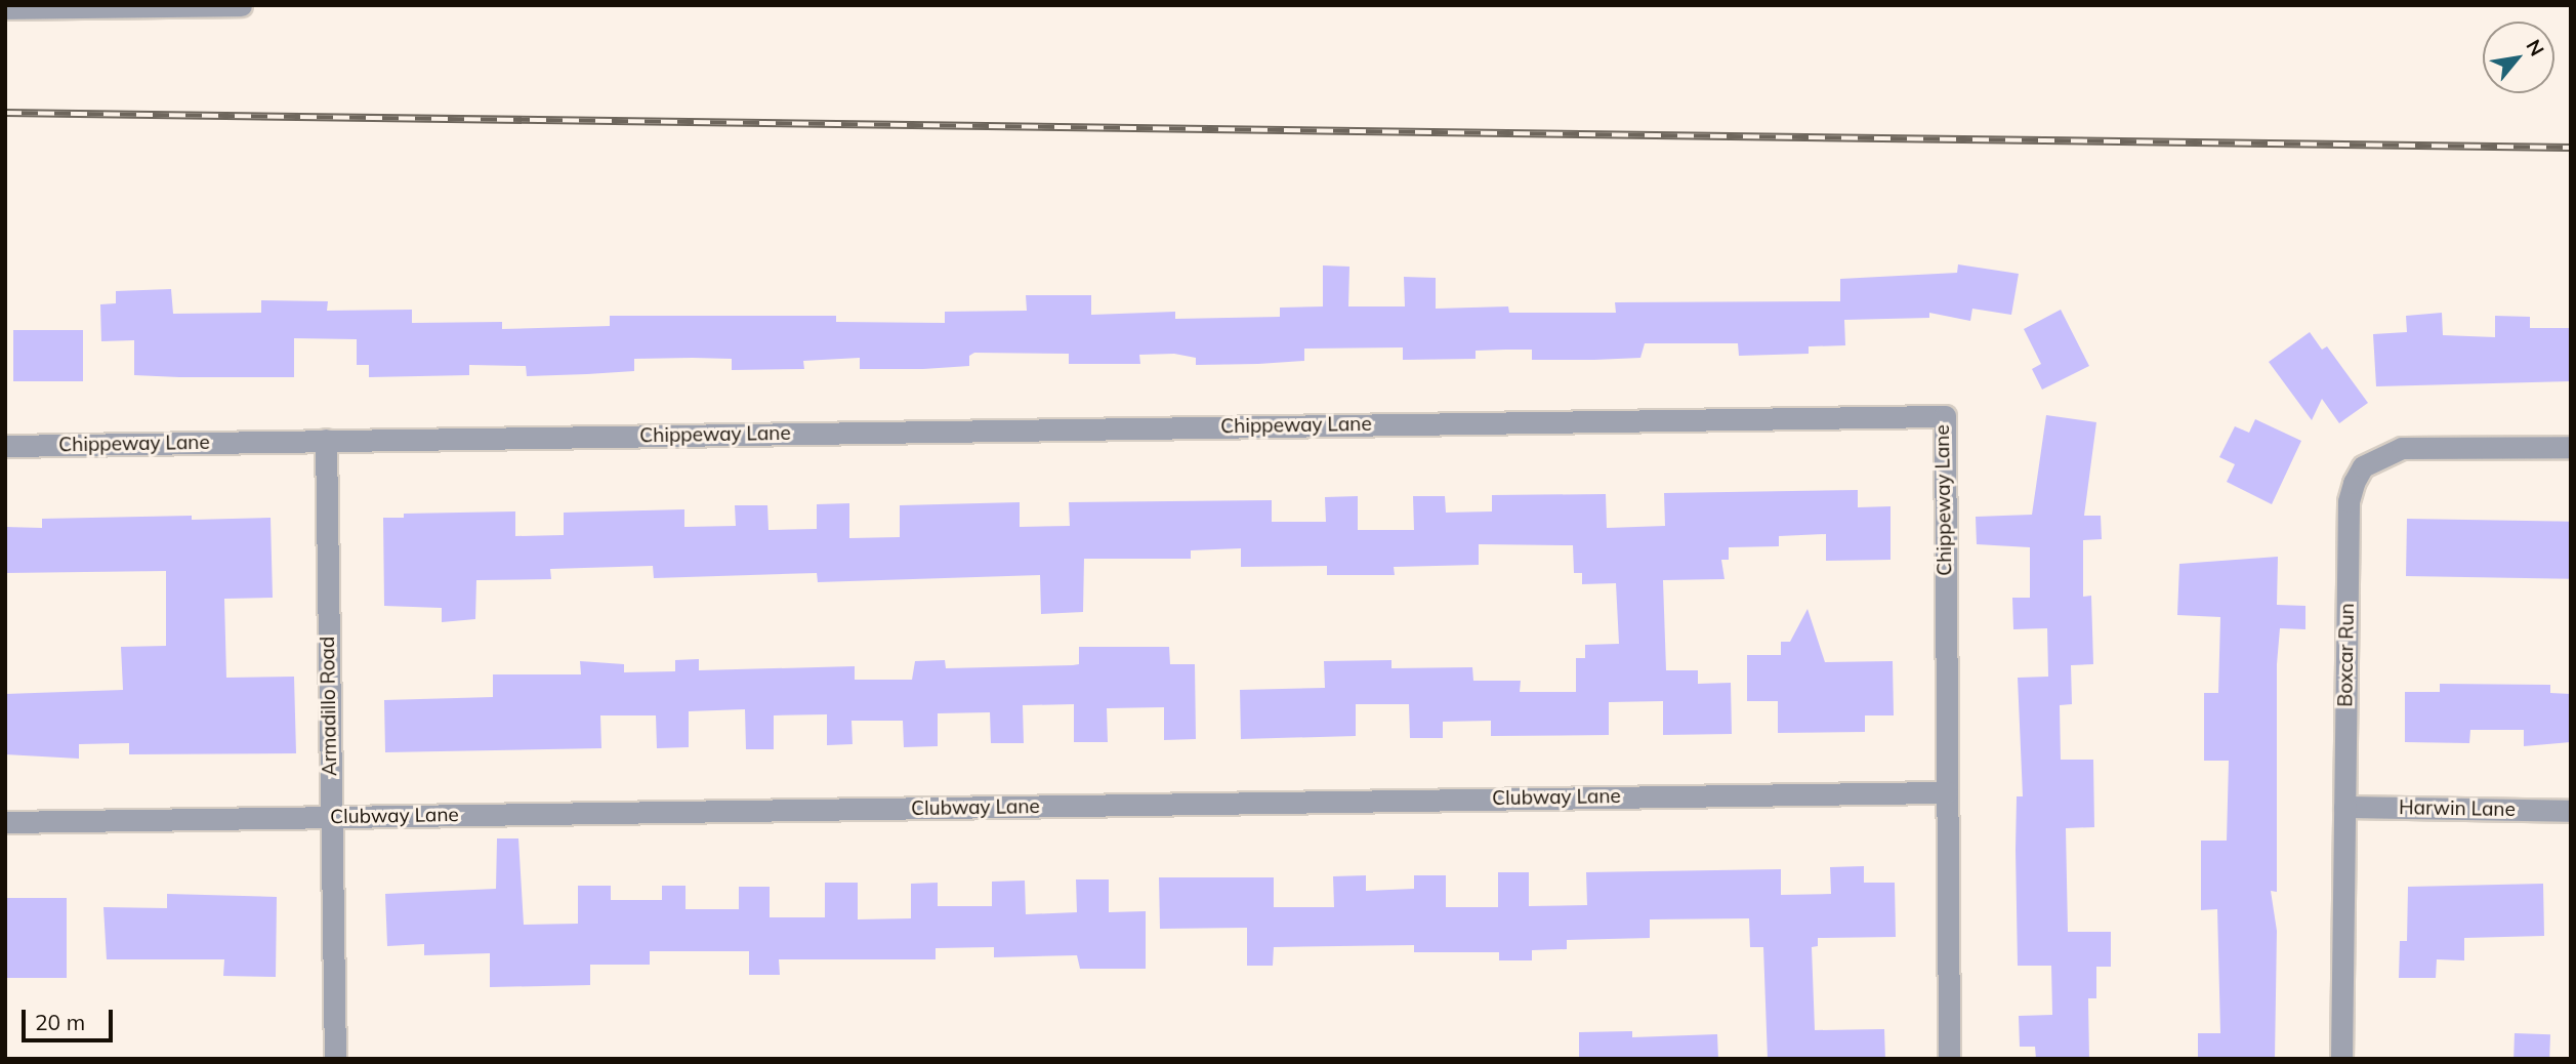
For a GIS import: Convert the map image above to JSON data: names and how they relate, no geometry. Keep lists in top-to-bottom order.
{
  "streets": {
    "street": [
      "Chippeway Lane",
      "Boxcar Run",
      "Armadillo Road",
      "Clubway Lane",
      "Harwin Lane"
    ]
  },
  "crossings": [
    ["Chippeway Lane", "Armadillo Road"],
    ["Chippeway Lane", "Clubway Lane"],
    ["Boxcar Run", "Harwin Lane"],
    ["Armadillo Road", "Clubway Lane"]
  ],
  "scale_bar": "20 m",
  "north": "top right"
}
